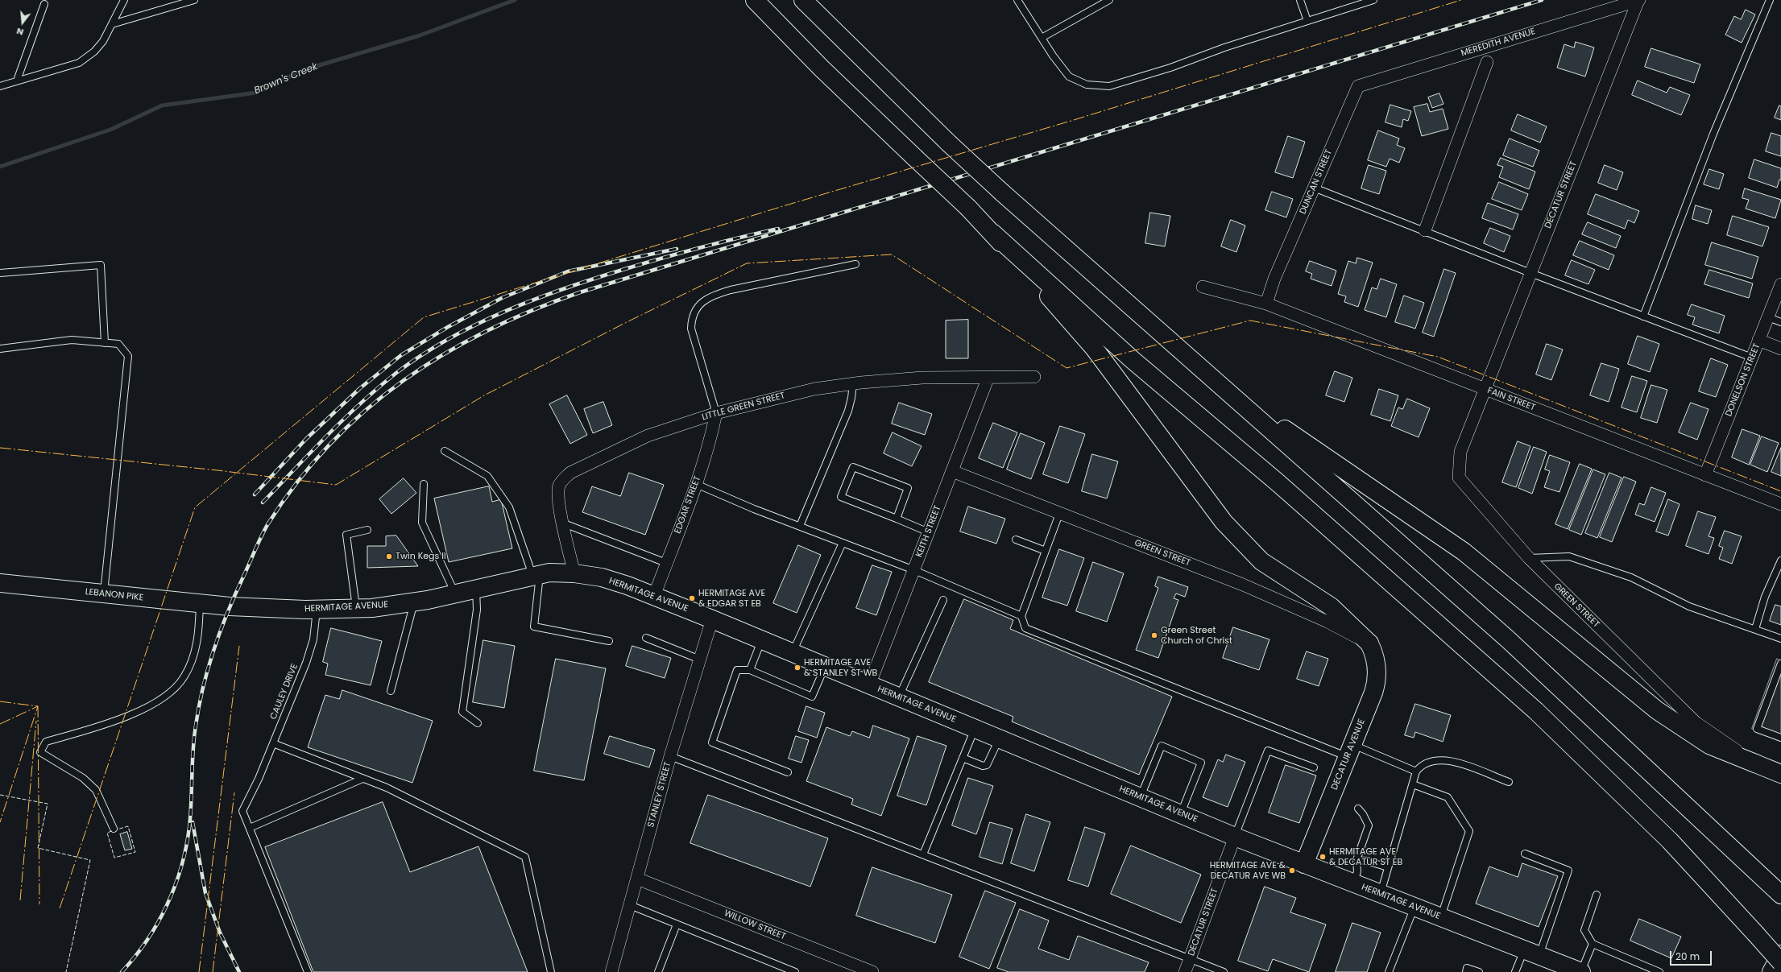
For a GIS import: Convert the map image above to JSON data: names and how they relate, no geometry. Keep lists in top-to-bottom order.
{
  "streets": {
    "main road": [
      "GREEN STREET",
      "LEBANON PIKE",
      "HERMITAGE AVENUE",
      "DECATUR AVENUE"
    ],
    "street": [
      "MEREDITH AVENUE",
      "DUNCAN STREET",
      "DECATUR STREET",
      "DONELSON STREET",
      "FAIN STREET",
      "LITTLE GREEN STREET",
      "EDGAR STREET",
      "KEITH STREET",
      "STANLEY STREET",
      "WILLOW STREET"
    ],
    "lane": ["CAULEY DRIVE"]
  },
  "crossings": [
    ["MEREDITH AVENUE", "DUNCAN STREET"],
    ["MEREDITH AVENUE", "DECATUR STREET"],
    ["DUNCAN STREET", "FAIN STREET"],
    ["DECATUR STREET", "FAIN STREET"],
    ["DECATUR STREET", "GREEN STREET"],
    ["DECATUR STREET", "HERMITAGE AVENUE"],
    ["DONELSON STREET", "FAIN STREET"],
    ["FAIN STREET", "GREEN STREET"],
    ["LITTLE GREEN STREET", "EDGAR STREET"],
    ["LITTLE GREEN STREET", "KEITH STREET"],
    ["LITTLE GREEN STREET", "HERMITAGE AVENUE"],
    ["EDGAR STREET", "HERMITAGE AVENUE"],
    ["KEITH STREET", "GREEN STREET"],
    ["KEITH STREET", "HERMITAGE AVENUE"],
    ["GREEN STREET", "DECATUR AVENUE"],
    ["LEBANON PIKE", "HERMITAGE AVENUE"],
    ["HERMITAGE AVENUE", "CAULEY DRIVE"],
    ["HERMITAGE AVENUE", "DECATUR AVENUE"],
    ["HERMITAGE AVENUE", "STANLEY STREET"],
    ["STANLEY STREET", "WILLOW STREET"]
  ],
  "water": ["Brown's Creek"],
  "places": [
    "Twin Kegs II",
    "HERMITAGE AVE & EDGAR ST EB",
    "Green Street Church of Christ",
    "HERMITAGE AVE & STANLEY ST WB",
    "HERMITAGE AVE & DECATUR ST EB",
    "HERMITAGE AVE & DECATUR AVE WB"
  ],
  "scale_bar": "20 m",
  "north": "bottom"
}
